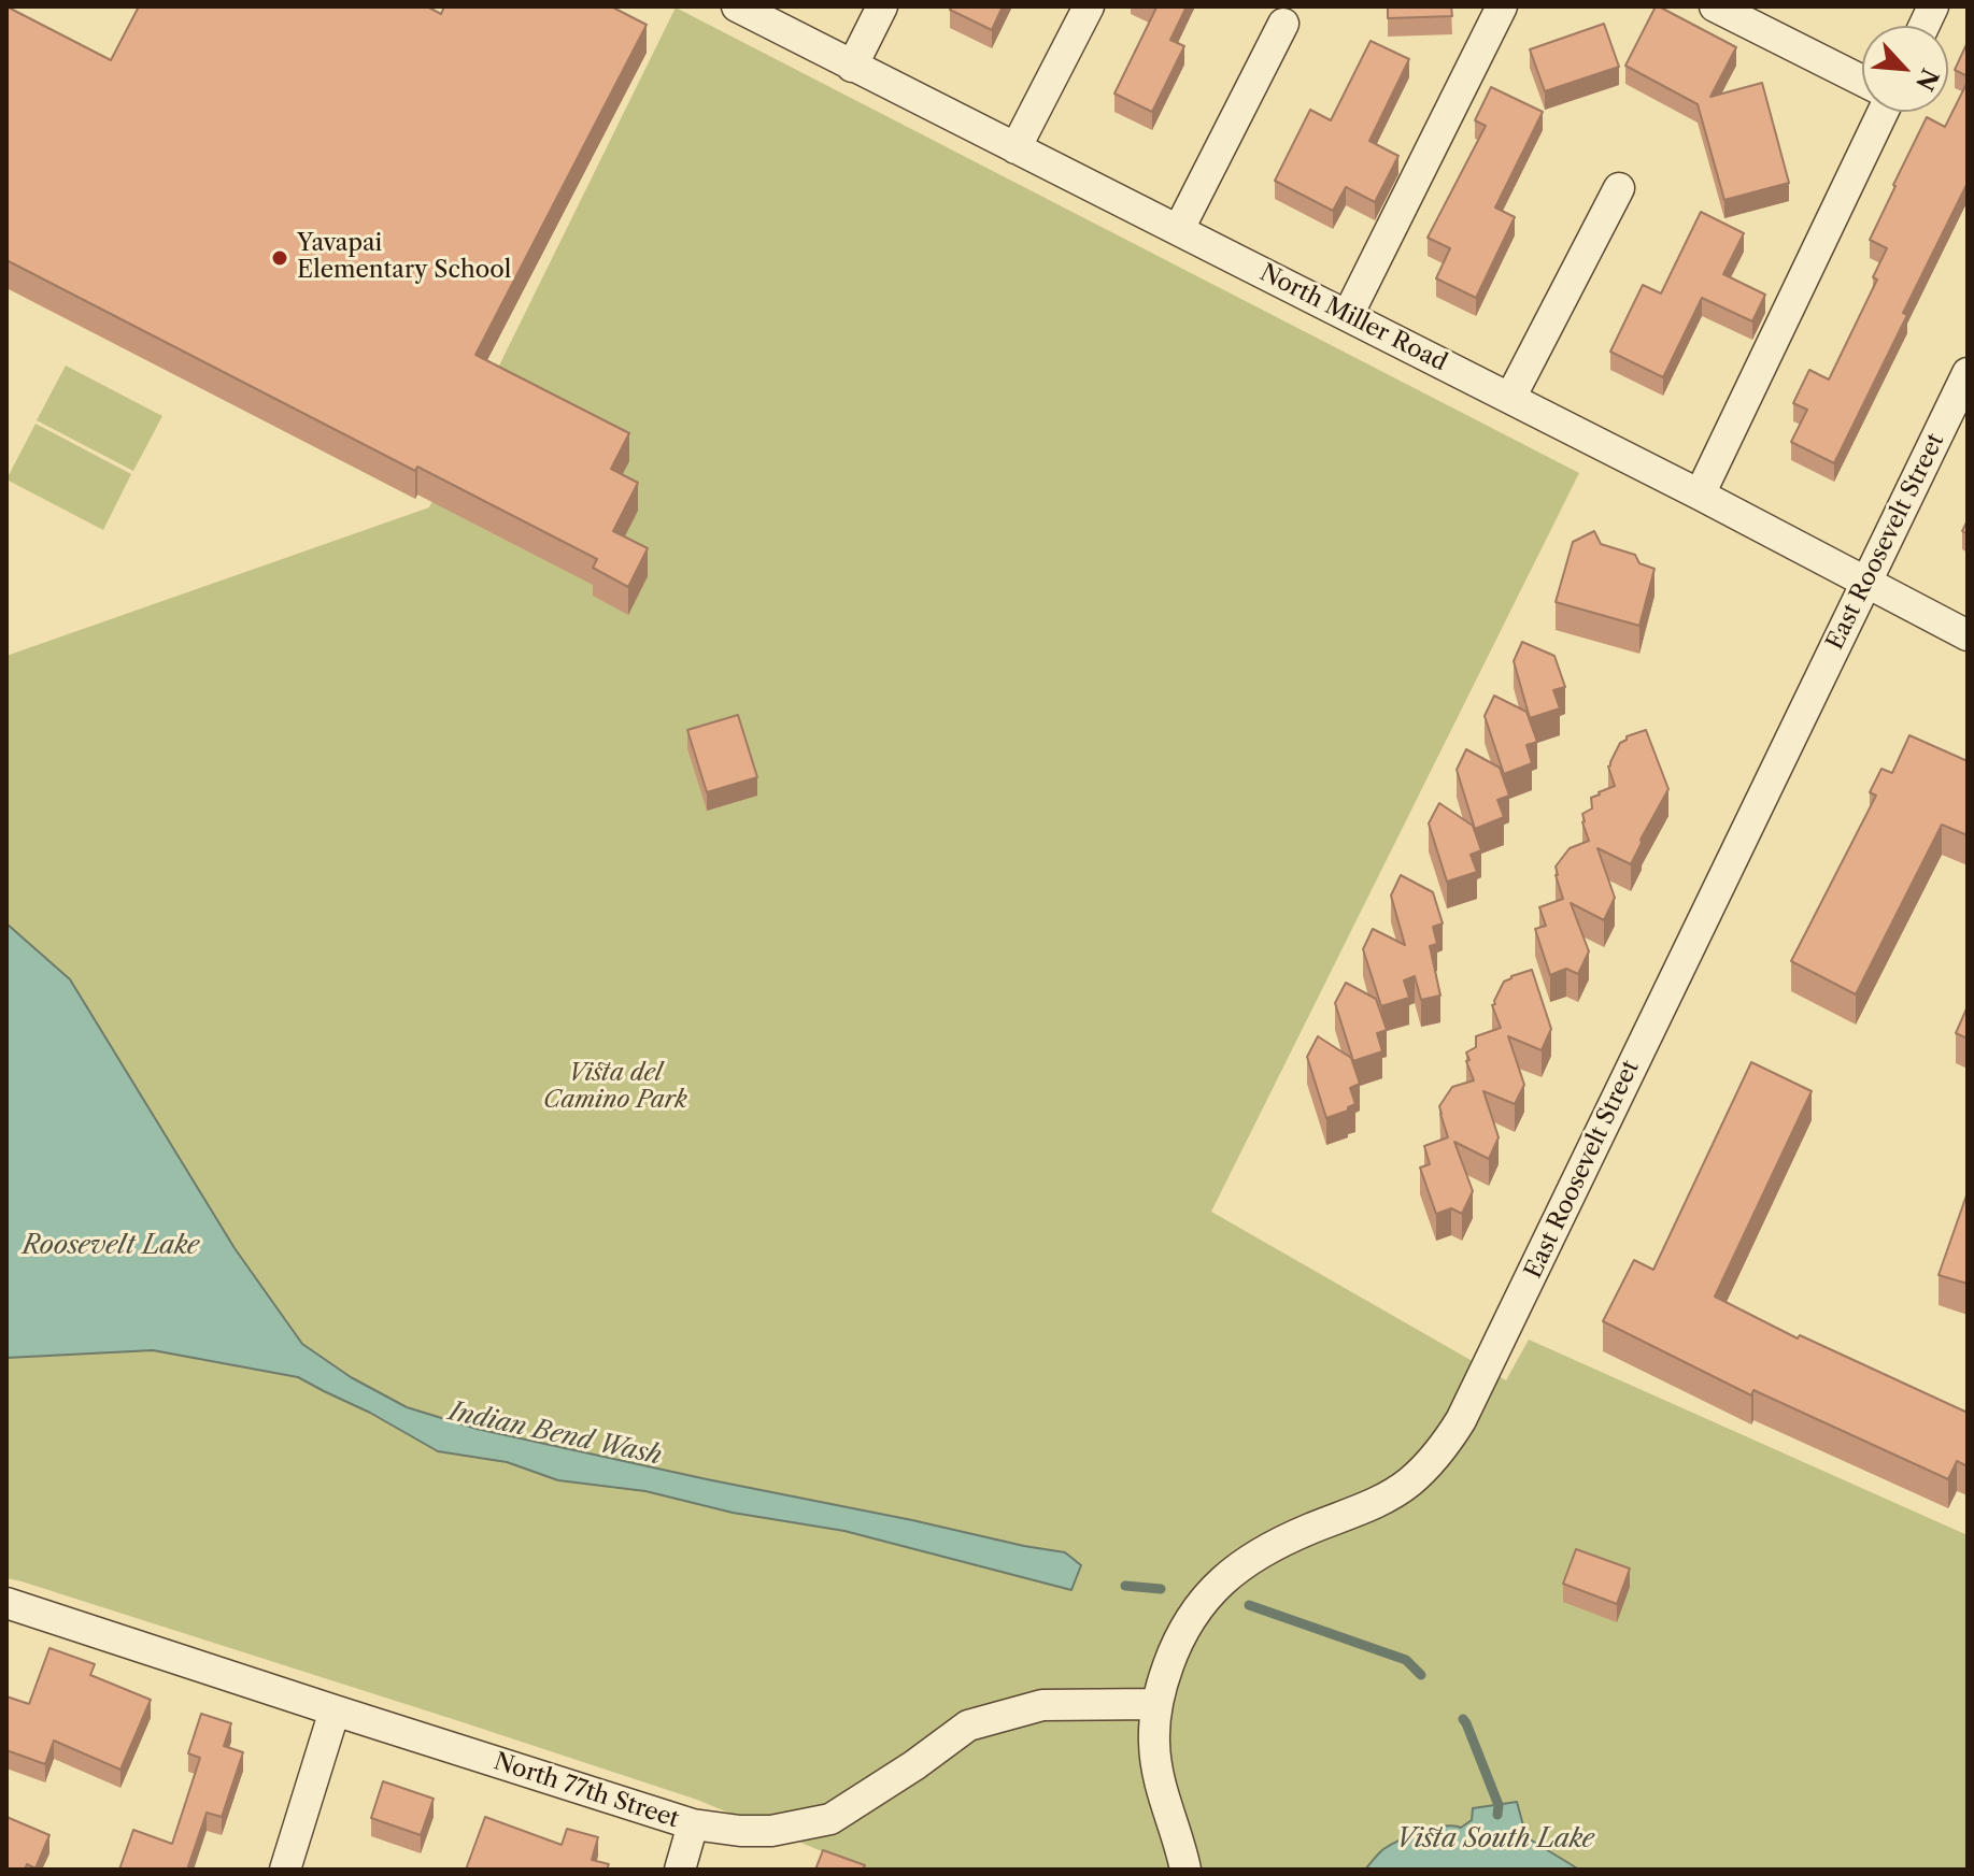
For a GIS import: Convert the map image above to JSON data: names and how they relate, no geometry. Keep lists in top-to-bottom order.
{
  "streets": {
    "street": ["North Miller Road", "East Roosevelt Street", "North 77th Street"]
  },
  "crossings": [
    ["North Miller Road", "East Roosevelt Street"],
    ["East Roosevelt Street", "North 77th Street"]
  ],
  "water": ["Roosevelt Lake", "Indian Bend Wash", "Vista South Lake"],
  "parks": ["Vista del Camino Park"],
  "places": ["Yavapai Elementary School"],
  "north": "bottom right"
}
